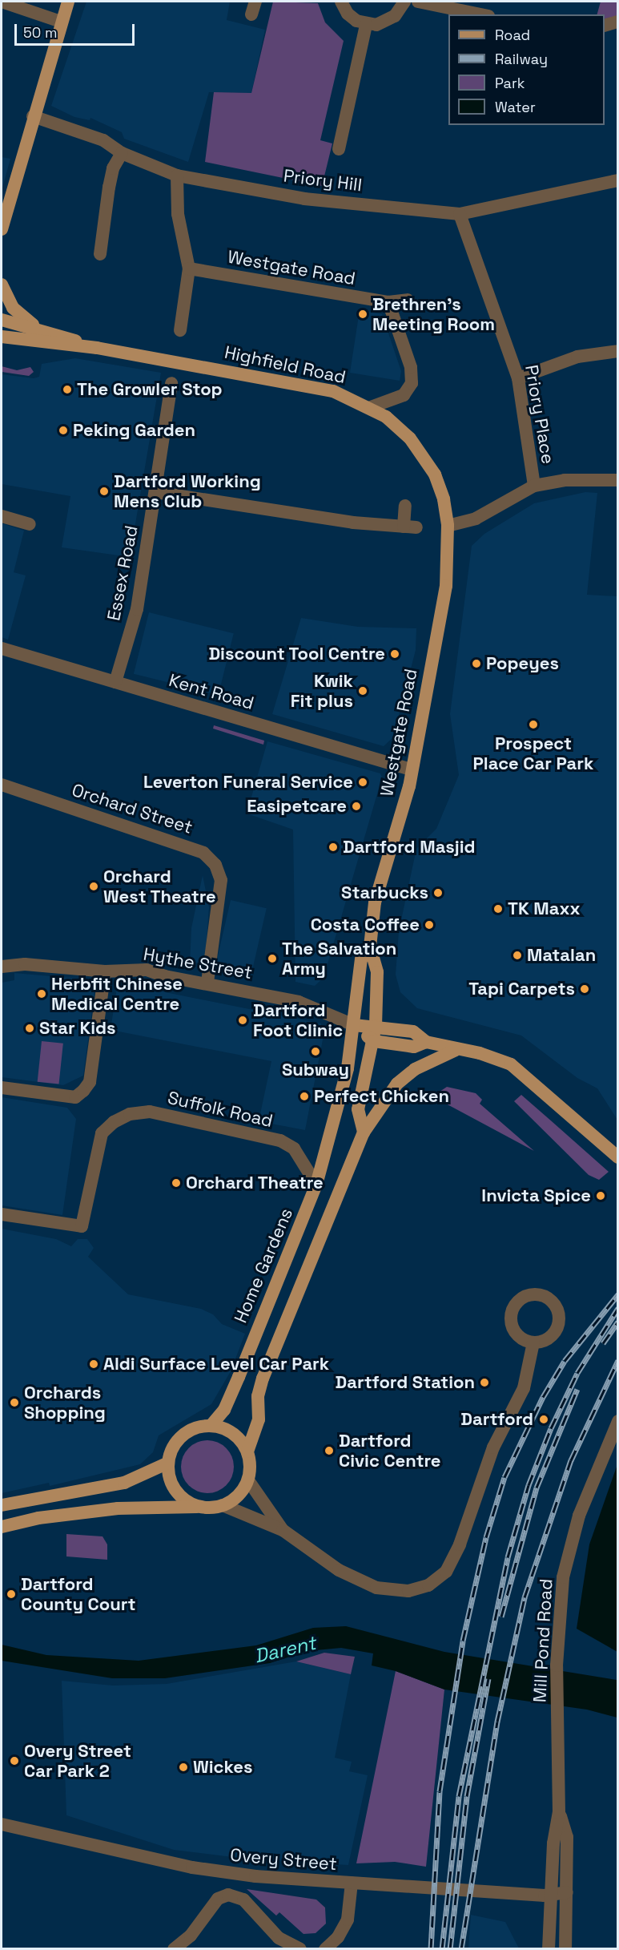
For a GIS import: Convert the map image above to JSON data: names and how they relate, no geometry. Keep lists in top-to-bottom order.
{
  "streets": {
    "main road": [
      "Westgate Road",
      "Highfield Road",
      "Hythe Street",
      "Home Gardens"
    ],
    "street": [
      "Priory Hill",
      "Priory Place",
      "Essex Road",
      "Kent Road",
      "Orchard Street",
      "Suffolk Road",
      "Mill Pond Road",
      "Overy Street"
    ]
  },
  "crossings": [
    ["Priory Hill", "Priory Place"],
    ["Westgate Road", "Highfield Road"],
    ["Westgate Road", "Kent Road"],
    ["Westgate Road", "Hythe Street"],
    ["Westgate Road", "Home Gardens"],
    ["Essex Road", "Kent Road"],
    ["Orchard Street", "Hythe Street"],
    ["Hythe Street", "Home Gardens"],
    ["Suffolk Road", "Home Gardens"],
    ["Mill Pond Road", "Overy Street"]
  ],
  "water": ["Darent"],
  "places": [
    "Brethren's Meeting Room",
    "The Growler Stop",
    "Peking Garden",
    "Dartford Working Mens Club",
    "Discount Tool Centre",
    "Popeyes",
    "Kwik Fit plus",
    "Prospect Place Car Park",
    "Leverton Funeral Service",
    "Easipetcare",
    "Dartford Masjid",
    "Orchard West Theatre",
    "Starbucks",
    "TK Maxx",
    "Costa Coffee",
    "Matalan",
    "The Salvation Army",
    "Tapi Carpets",
    "Herbfit Chinese Medical Centre",
    "Dartford Foot Clinic",
    "Star Kids",
    "Subway",
    "Perfect Chicken",
    "Orchard Theatre",
    "Invicta Spice",
    "Aldi Surface Level Car Park",
    "Dartford Station",
    "Orchards Shopping",
    "Dartford",
    "Dartford Civic Centre",
    "Dartford County Court",
    "Overy Street Car Park 2",
    "Wickes"
  ],
  "legend": [
    "Road",
    "Railway",
    "Park",
    "Water"
  ],
  "scale_bar": "50 m"
}
